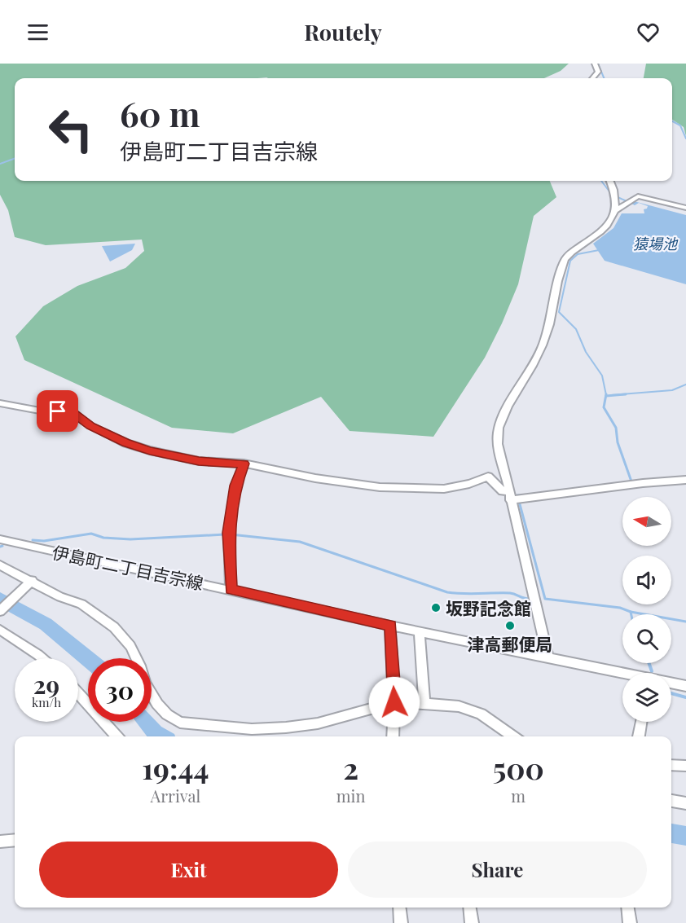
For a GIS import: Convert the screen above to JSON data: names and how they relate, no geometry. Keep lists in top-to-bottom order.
{
  "streets": {
    "street": ["伊島町二丁目吉宗線"]
  },
  "water": ["猿場池"],
  "places": ["坂野記念館", "津高郵便局"],
  "north": "left",
  "page": {
    "header": "Routely",
    "turn": ["60 m", "伊島町二丁目吉宗線"],
    "speed": "29 km/h",
    "limit": "30",
    "eta": [
      "19:44",
      "Arrival",
      "2",
      "min",
      "500",
      "m"
    ],
    "buttons": ["Exit", "Share"]
  }
}
